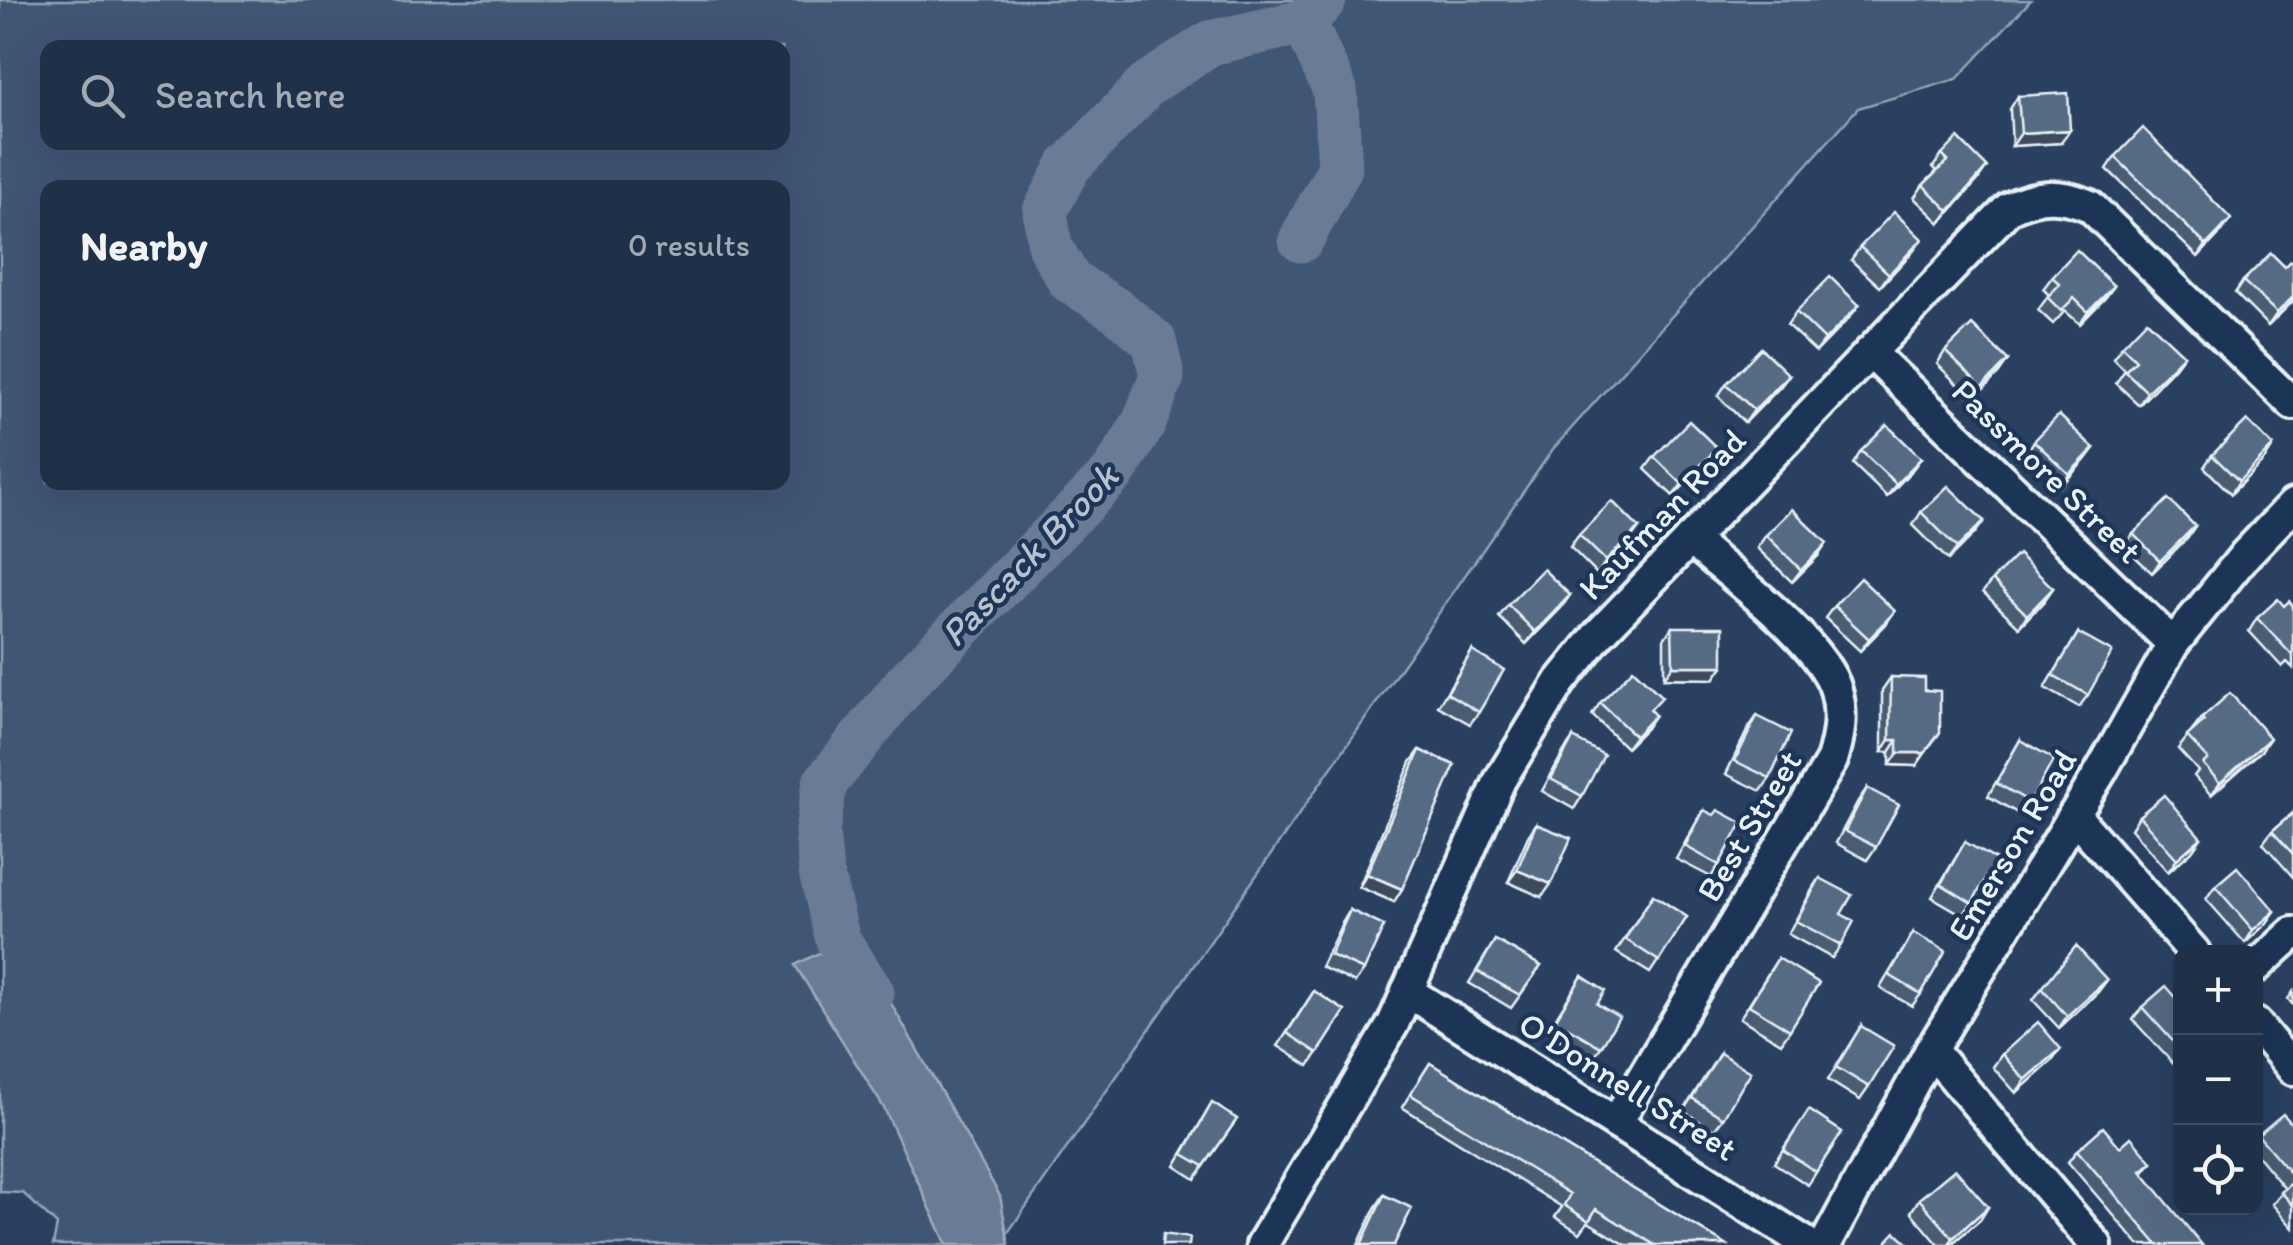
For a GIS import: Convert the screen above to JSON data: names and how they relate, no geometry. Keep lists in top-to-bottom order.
{
  "streets": {
    "street": [
      "Passmore Street",
      "Kaufman Road",
      "Best Street",
      "Emerson Road",
      "O'Donnell Street"
    ]
  },
  "crossings": [
    ["Passmore Street", "Kaufman Road"],
    ["Passmore Street", "Emerson Road"],
    ["Kaufman Road", "Best Street"],
    ["Kaufman Road", "O'Donnell Street"],
    ["Best Street", "O'Donnell Street"]
  ],
  "water": ["Pascack Brook"],
  "page": {
    "search": "Search here",
    "heading": ["Nearby", "0 results"],
    "map_buttons": ["+", "−"]
  }
}
